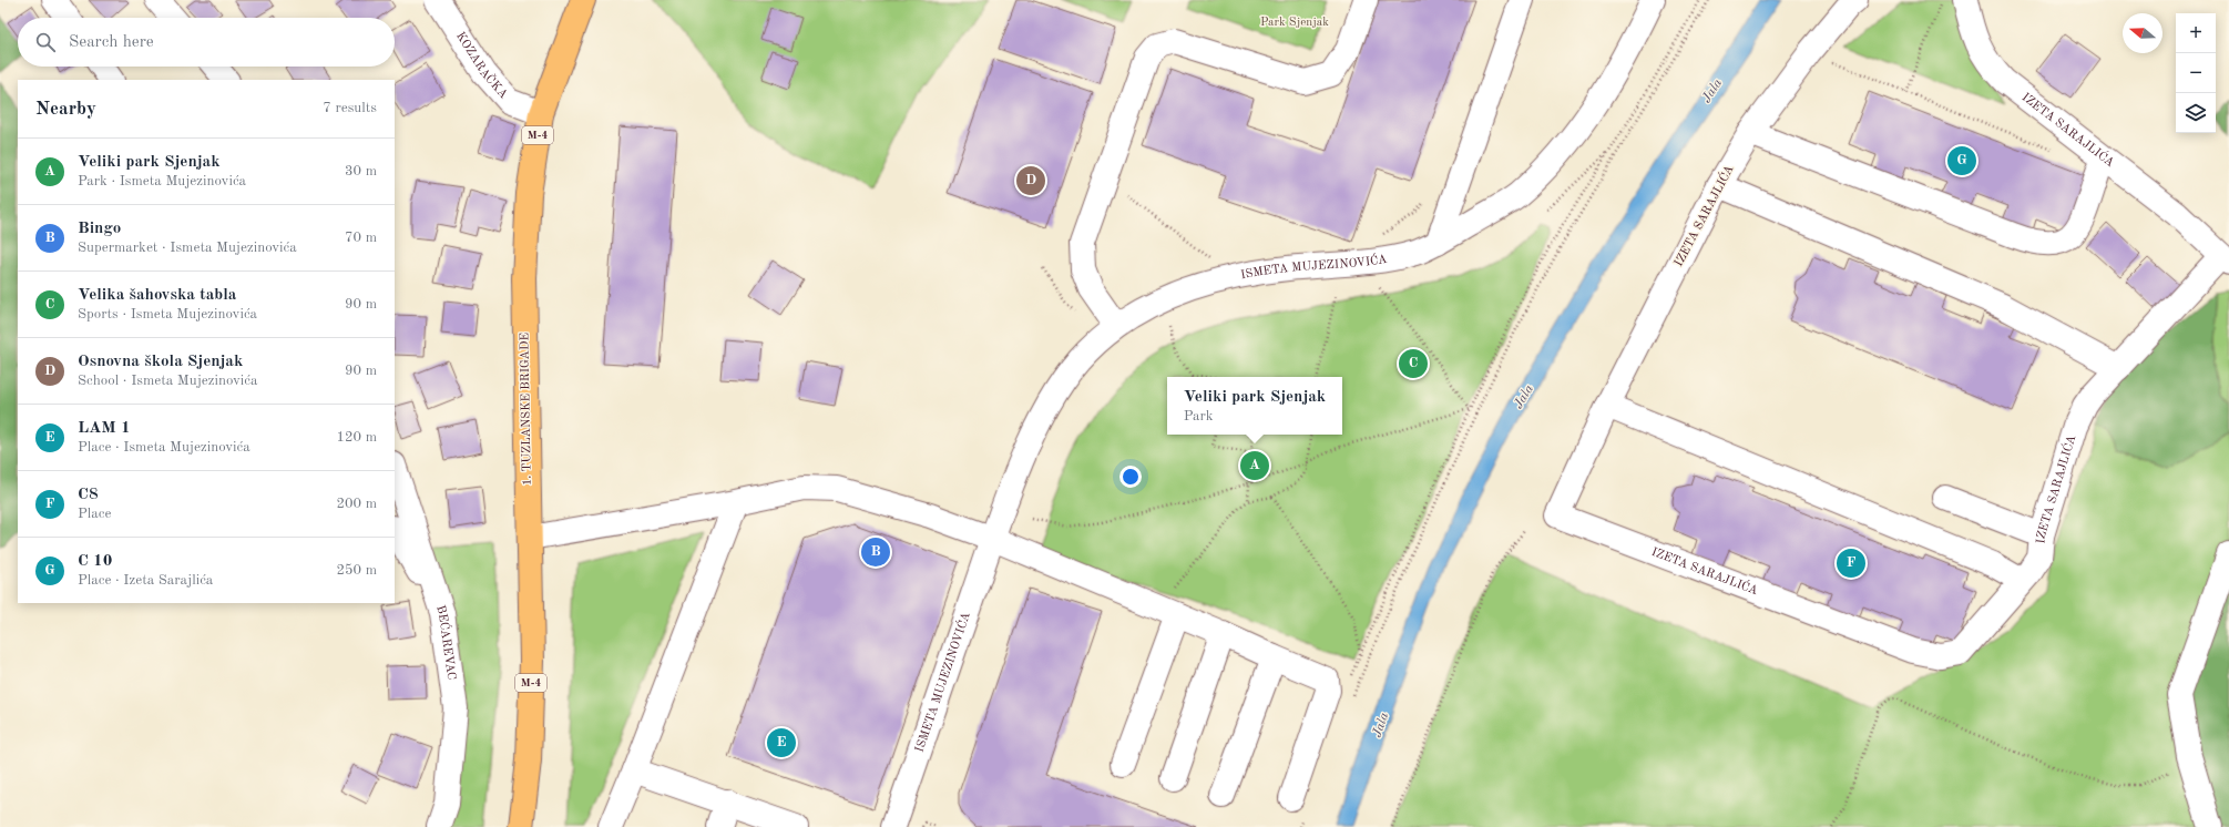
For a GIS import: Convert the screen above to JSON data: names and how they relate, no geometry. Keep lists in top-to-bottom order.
{
  "streets": {
    "main road": ["M-4", "1. TUZLANSKE BRIGADE"],
    "street": [
      "KOZARAČKA",
      "IZETA SARAJLIĆA",
      "ISMETA MUJEZINOVIĆA",
      "BEĆAREVAC"
    ]
  },
  "crossings": [
    ["KOZARAČKA", "1. TUZLANSKE BRIGADE"]
  ],
  "water": ["Jala"],
  "parks": ["Park Sjenjak"],
  "north": "left",
  "page": {
    "map_buttons": ["+", "−"],
    "search": "Search here",
    "heading": ["Nearby", "7 results"],
    "list": [
      {
        "mark": "A",
        "name": "Veliki park Sjenjak",
        "note": "Park · Ismeta Mujezinovića",
        "value": "30 m"
      },
      {
        "mark": "B",
        "name": "Bingo",
        "note": "Supermarket · Ismeta Mujezinovića",
        "value": "70 m"
      },
      {
        "mark": "C",
        "name": "Velika šahovska tabla",
        "note": "Sports · Ismeta Mujezinovića",
        "value": "90 m"
      },
      {
        "mark": "D",
        "name": "Osnovna škola Sjenjak",
        "note": "School · Ismeta Mujezinovića",
        "value": "90 m"
      },
      {
        "mark": "E",
        "name": "LAM 1",
        "note": "Place · Ismeta Mujezinovića",
        "value": "120 m"
      },
      {
        "mark": "F",
        "name": "C8",
        "note": "Place",
        "value": "200 m"
      },
      {
        "mark": "G",
        "name": "C 10",
        "note": "Place · Izeta Sarajlića",
        "value": "250 m"
      }
    ],
    "pins": [
      "G",
      "D",
      "C",
      "A",
      "B",
      "F",
      "E"
    ],
    "popup": ["Veliki park Sjenjak", "Park"]
  }
}
